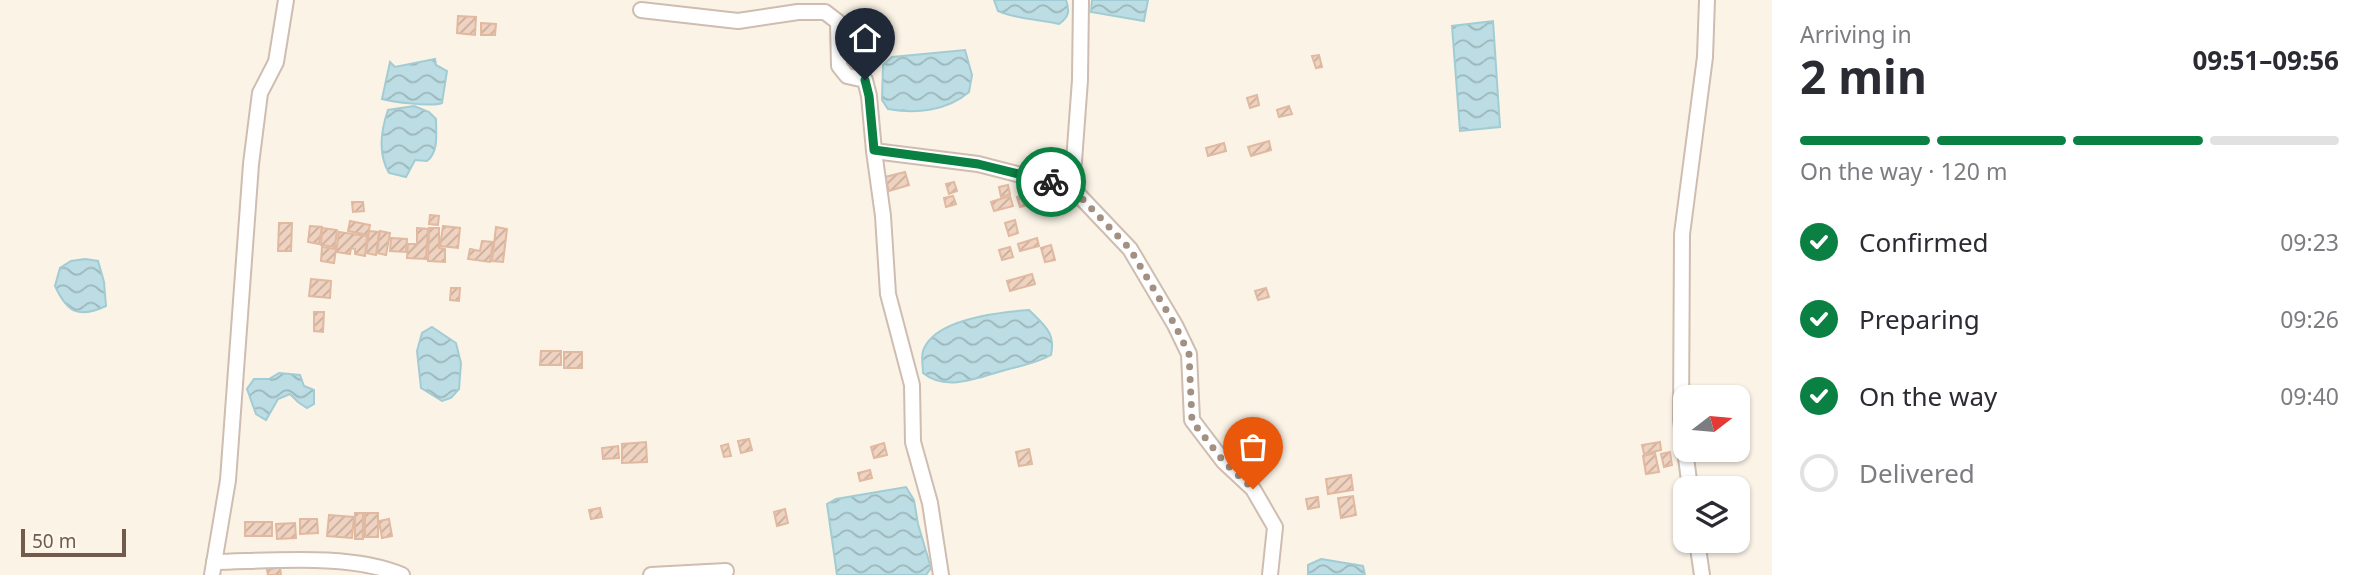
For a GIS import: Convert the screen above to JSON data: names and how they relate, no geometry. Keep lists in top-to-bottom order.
{
  "scale_bar": "50 m",
  "north": "right",
  "page": {
    "heading": ["2 min", "Arriving in", "09:51–09:56"],
    "bar": "On the way · 120 m",
    "list": [
      ["Confirmed", "09:23"],
      ["Preparing", "09:26"],
      ["On the way", "09:40"],
      "Delivered"
    ],
    "scale": "50 m"
  }
}
